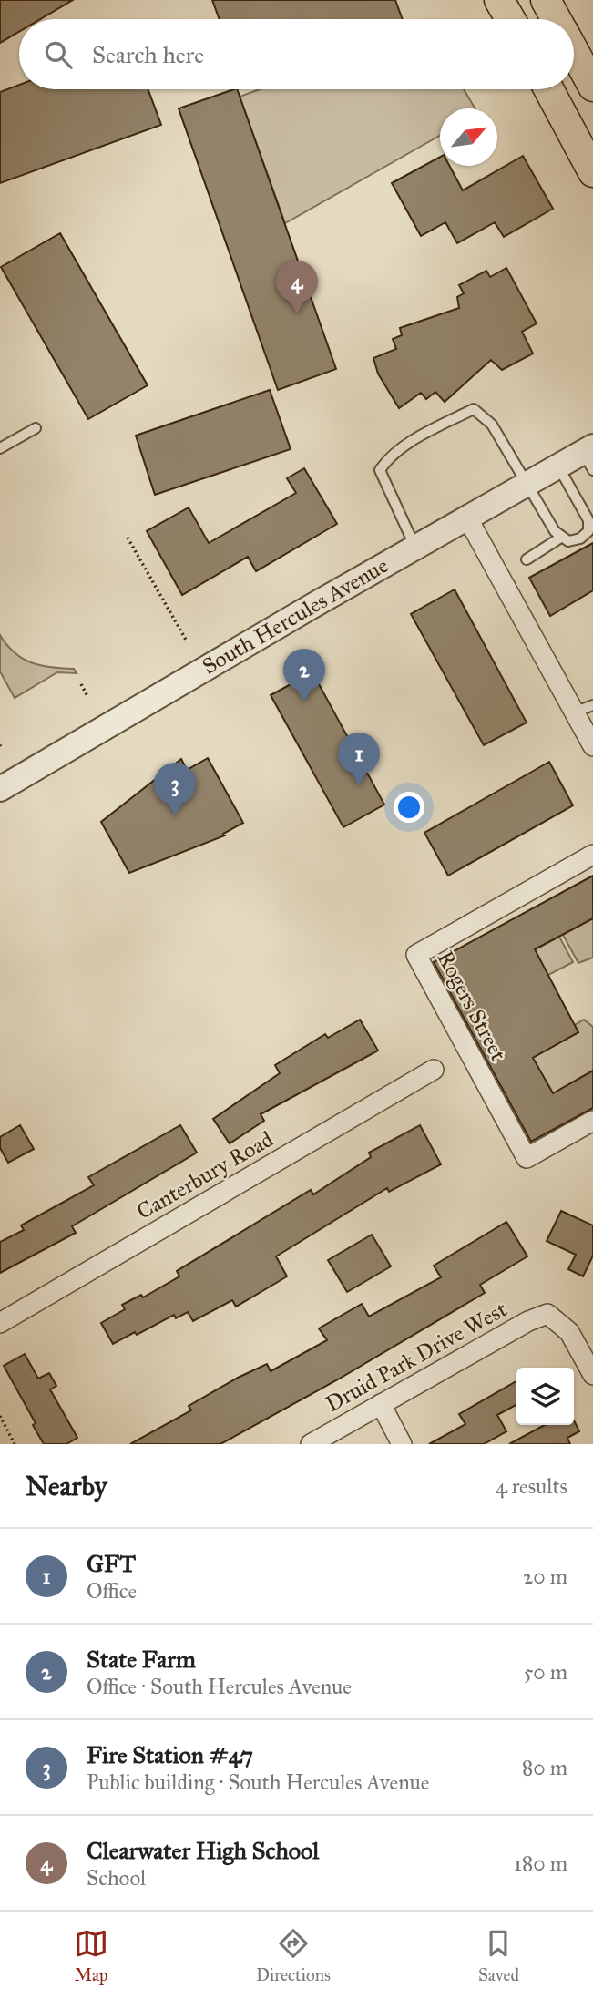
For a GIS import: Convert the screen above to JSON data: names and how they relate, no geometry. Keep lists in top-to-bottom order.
{
  "streets": {
    "street": [
      "South Hercules Avenue",
      "Rogers Street",
      "Canterbury Road",
      "Druid Park Drive West"
    ]
  },
  "north": "top right",
  "page": {
    "search": "Search here",
    "pins": [
      "4",
      "2",
      "1",
      "3"
    ],
    "heading": ["Nearby", "4 results"],
    "list": [
      {
        "mark": "1",
        "name": "GFT",
        "note": "Office",
        "value": "20 m"
      },
      {
        "mark": "2",
        "name": "State Farm",
        "note": "Office · South Hercules Avenue",
        "value": "50 m"
      },
      {
        "mark": "3",
        "name": "Fire Station #47",
        "note": "Public building · South Hercules Avenue",
        "value": "80 m"
      },
      {
        "mark": "4",
        "name": "Clearwater High School",
        "note": "School",
        "value": "180 m"
      }
    ],
    "nav": ["Map", "Directions", "Saved"]
  }
}
